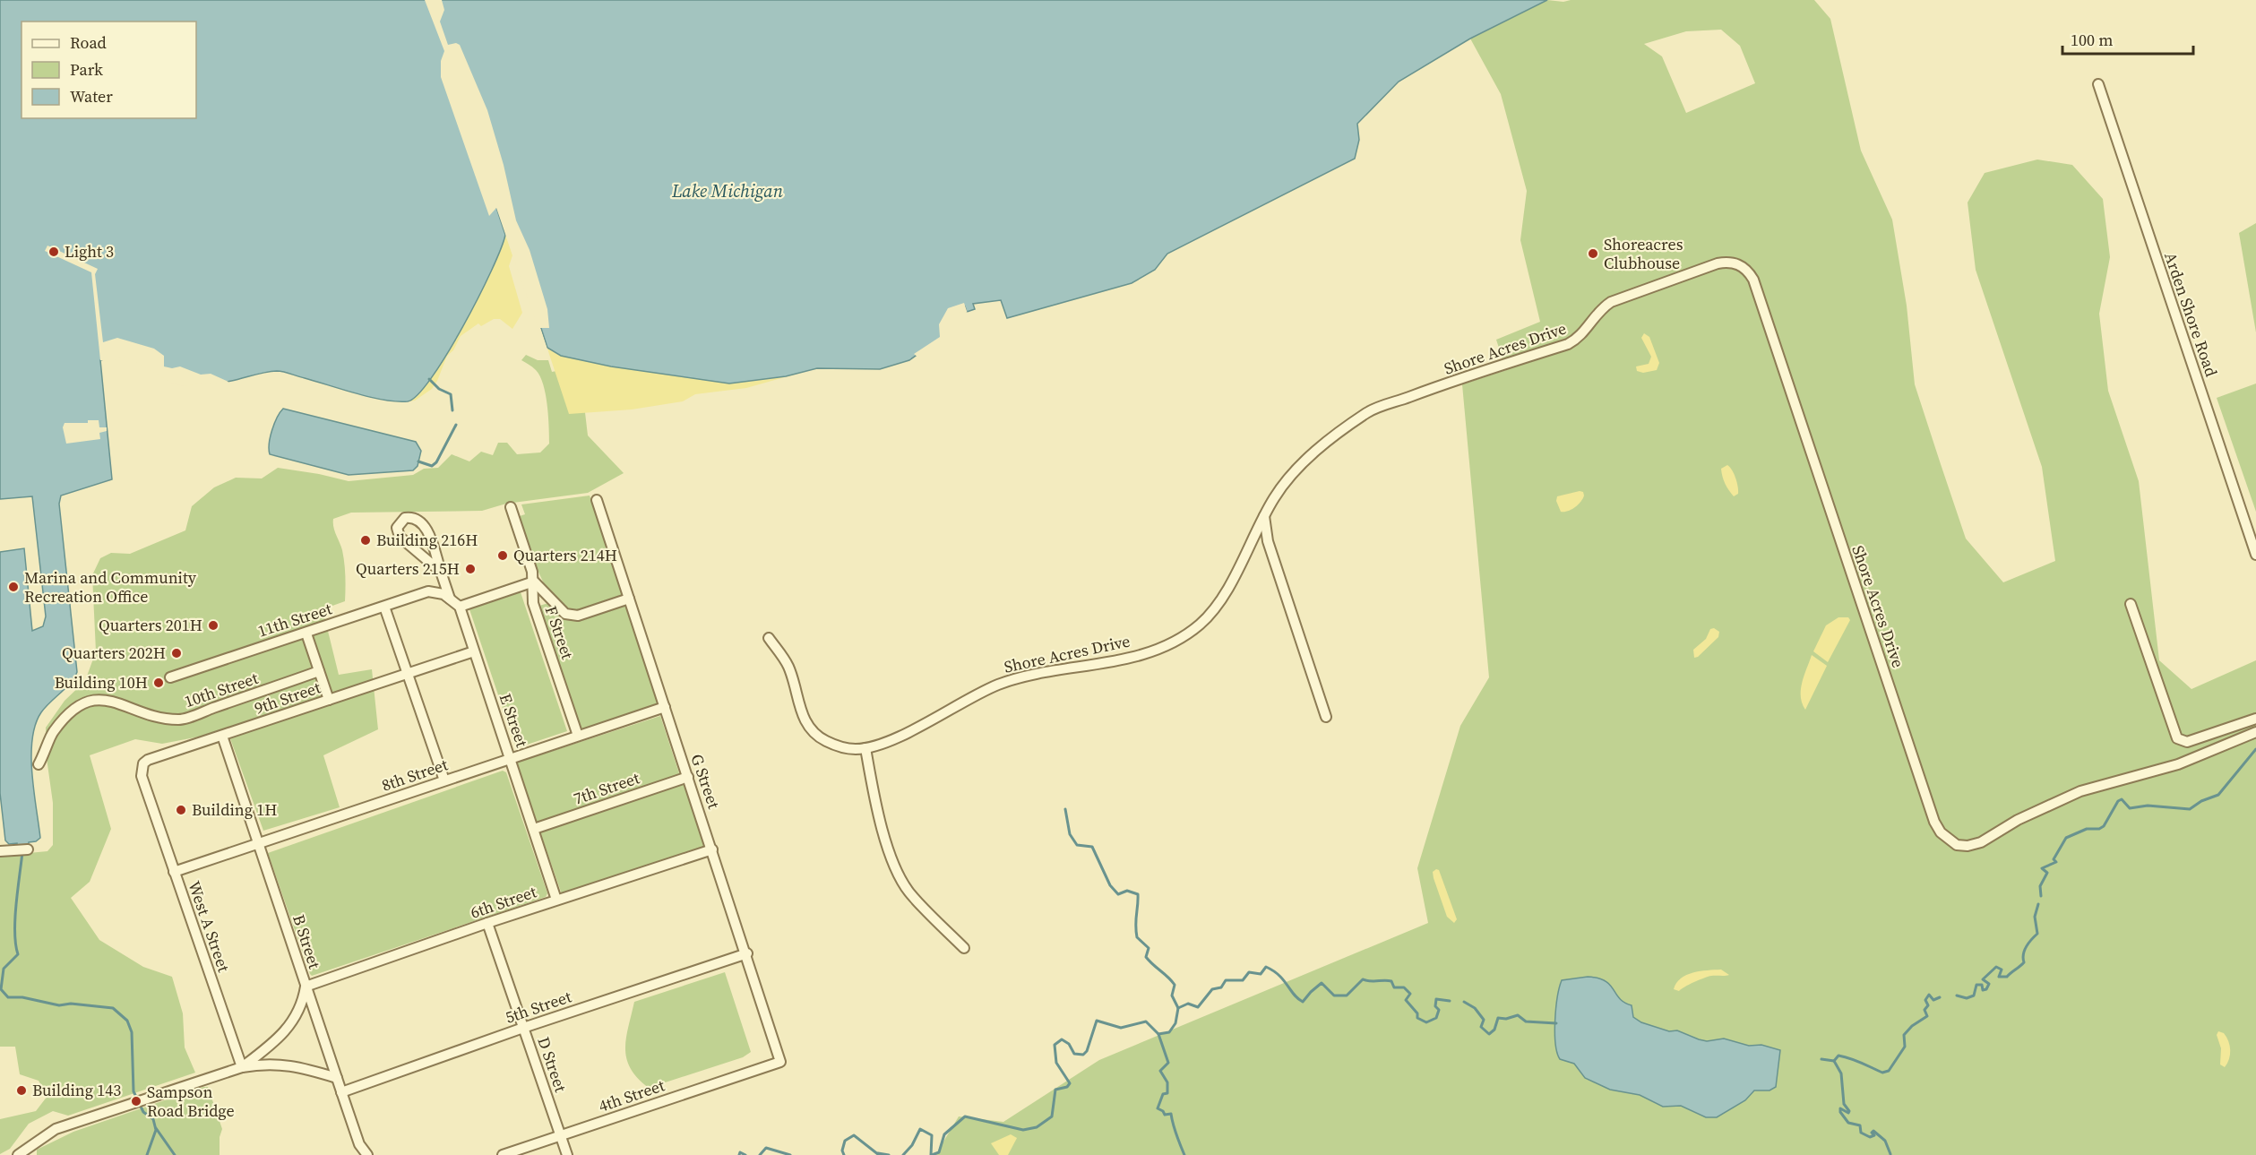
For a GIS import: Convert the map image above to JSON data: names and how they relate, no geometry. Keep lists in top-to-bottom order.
{
  "streets": {
    "street": [
      "Arden Shore Road",
      "Shore Acres Drive",
      "11th Street",
      "F Street",
      "10th Street",
      "9th Street",
      "E Street",
      "8th Street",
      "G Street",
      "7th Street",
      "6th Street",
      "West A Street",
      "B Street",
      "5th Street",
      "D Street",
      "4th Street"
    ]
  },
  "crossings": [
    ["F Street", "8th Street"],
    ["9th Street", "E Street"],
    ["9th Street", "West A Street"],
    ["9th Street", "B Street"],
    ["E Street", "8th Street"],
    ["E Street", "7th Street"],
    ["E Street", "6th Street"],
    ["8th Street", "G Street"],
    ["8th Street", "West A Street"],
    ["8th Street", "B Street"],
    ["G Street", "7th Street"],
    ["G Street", "6th Street"],
    ["G Street", "5th Street"],
    ["G Street", "4th Street"],
    ["6th Street", "B Street"],
    ["6th Street", "D Street"],
    ["B Street", "5th Street"],
    ["5th Street", "D Street"],
    ["D Street", "4th Street"]
  ],
  "water": ["Lake Michigan"],
  "places": [
    "Light 3",
    "Shoreacres Clubhouse",
    "Building 216H",
    "Quarters 214H",
    "Quarters 215H",
    "Marina and Community Recreation Office",
    "Quarters 201H",
    "Quarters 202H",
    "Building 10H",
    "Building 1H",
    "Building 143",
    "Sampson Road Bridge"
  ],
  "legend": ["Road", "Park", "Water"],
  "scale_bar": "100 m"
}
